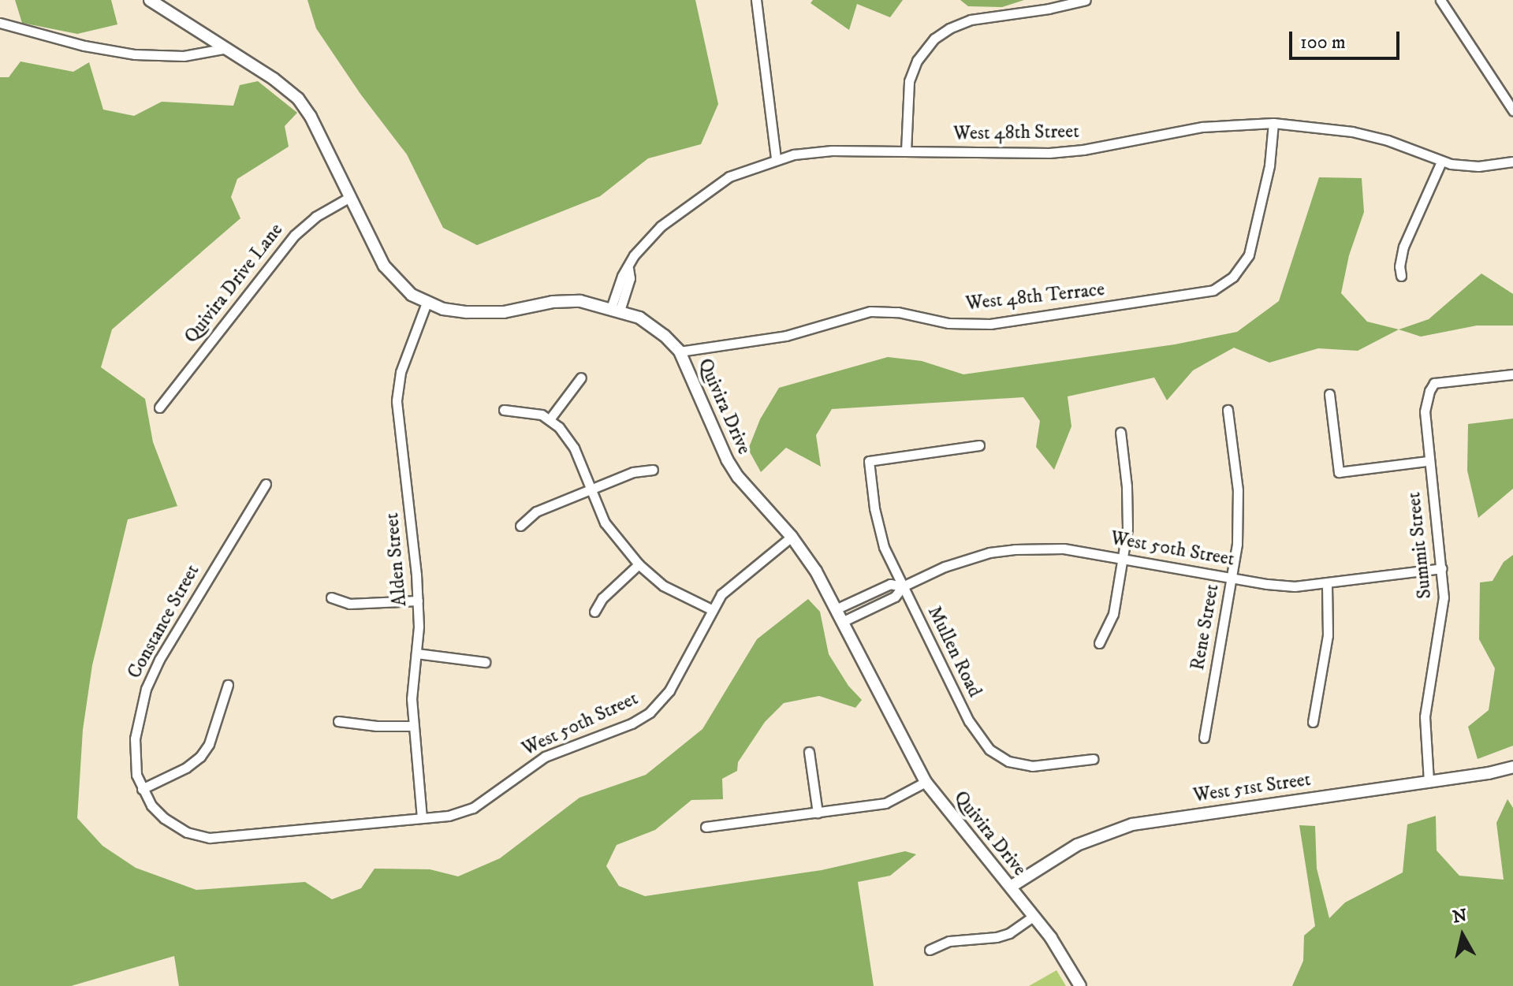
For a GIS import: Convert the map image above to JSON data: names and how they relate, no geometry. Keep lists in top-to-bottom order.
{
  "streets": {
    "main road": ["Quivira Drive", "West 51st Street"],
    "street": [
      "West 48th Street",
      "Quivira Drive Lane",
      "West 48th Terrace",
      "Summit Street",
      "West 50th Street",
      "Alden Street",
      "Constance Street",
      "Rene Street",
      "Mullen Road"
    ]
  },
  "crossings": [
    ["West 48th Street", "West 48th Terrace"],
    ["West 48th Street", "Quivira Drive"],
    ["Quivira Drive Lane", "Quivira Drive"],
    ["West 48th Terrace", "Quivira Drive"],
    ["Quivira Drive", "West 50th Street"],
    ["Quivira Drive", "Alden Street"],
    ["Quivira Drive", "West 51st Street"],
    ["Summit Street", "West 50th Street"],
    ["Summit Street", "West 51st Street"],
    ["West 50th Street", "Alden Street"],
    ["West 50th Street", "Constance Street"],
    ["West 50th Street", "Rene Street"],
    ["West 50th Street", "Mullen Road"]
  ],
  "scale_bar": "100 m",
  "north": "top"
}
